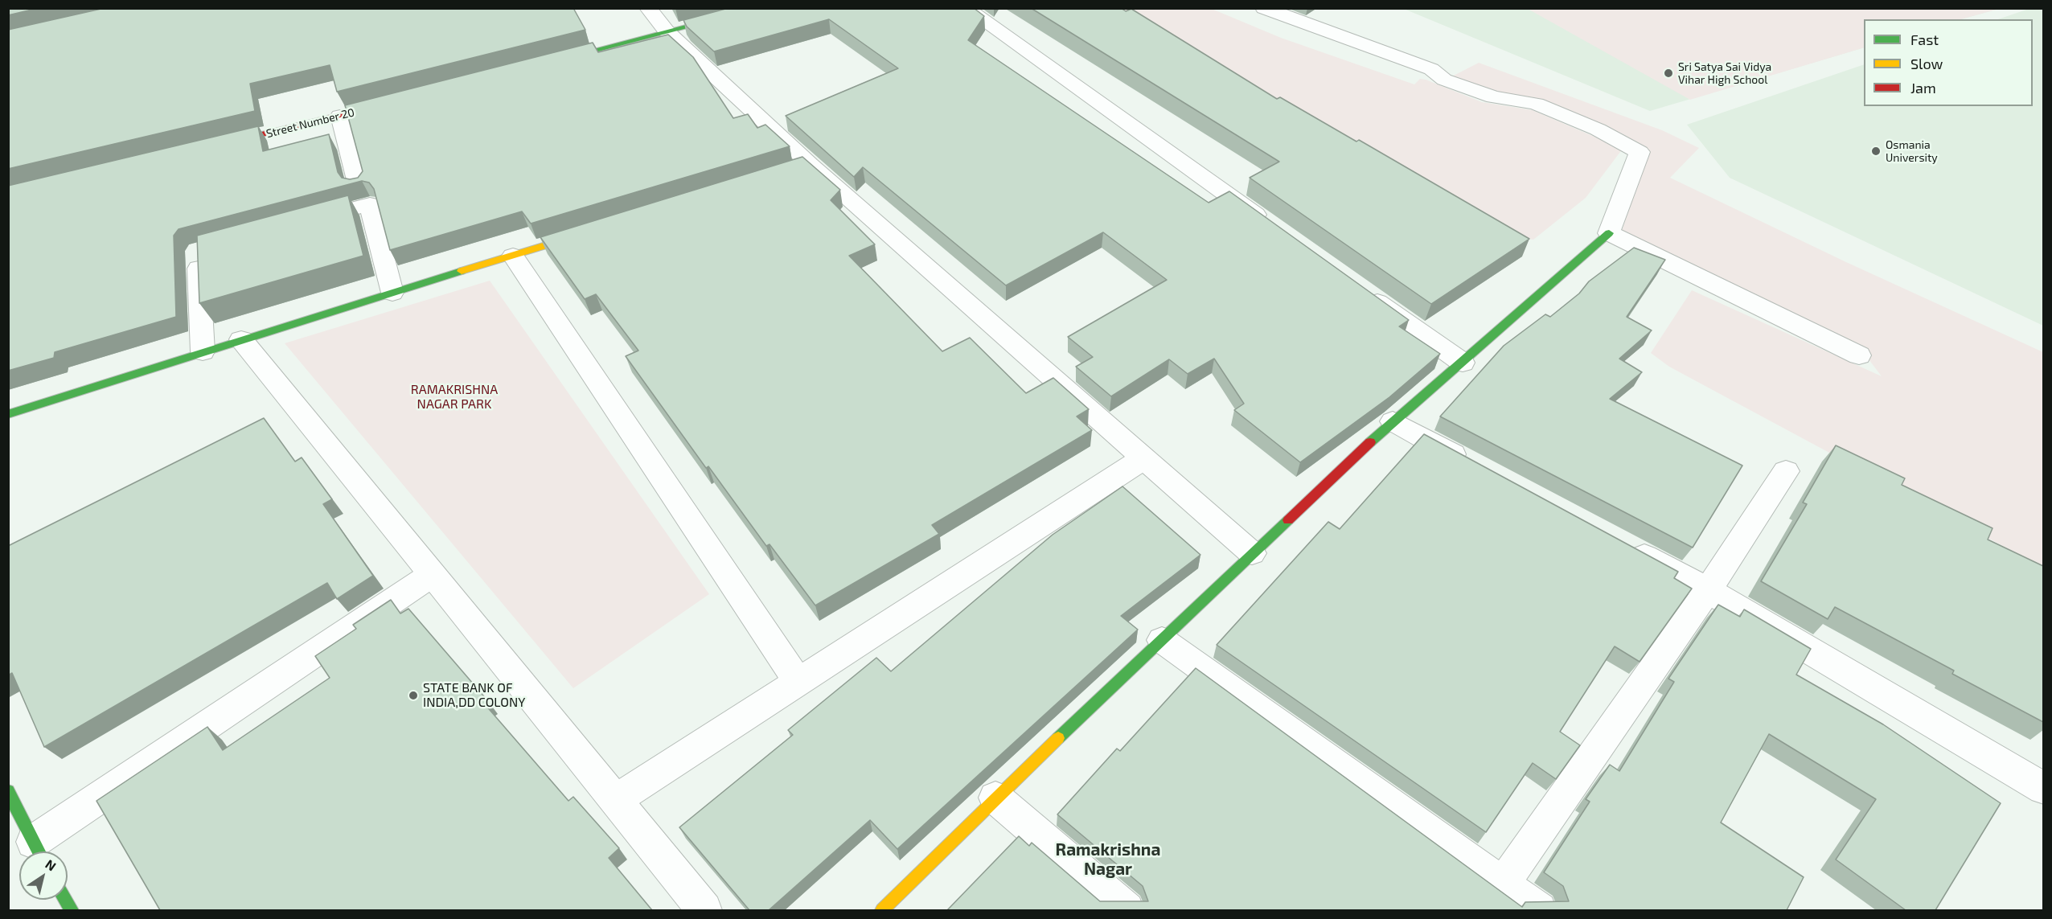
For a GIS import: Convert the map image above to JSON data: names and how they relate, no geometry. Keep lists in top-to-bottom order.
{
  "streets": {
    "street": ["Street Number 20"]
  },
  "districts": ["Ramakrishna Nagar"],
  "parks": ["RAMAKRISHNA NAGAR PARK"],
  "places": ["Sri Satya Sai Vidya Vihar High School", "Osmania University", "STATE BANK OF INDIA,DD COLONY"],
  "legend": ["Fast", "Slow", "Jam"],
  "north": "top right"
}
